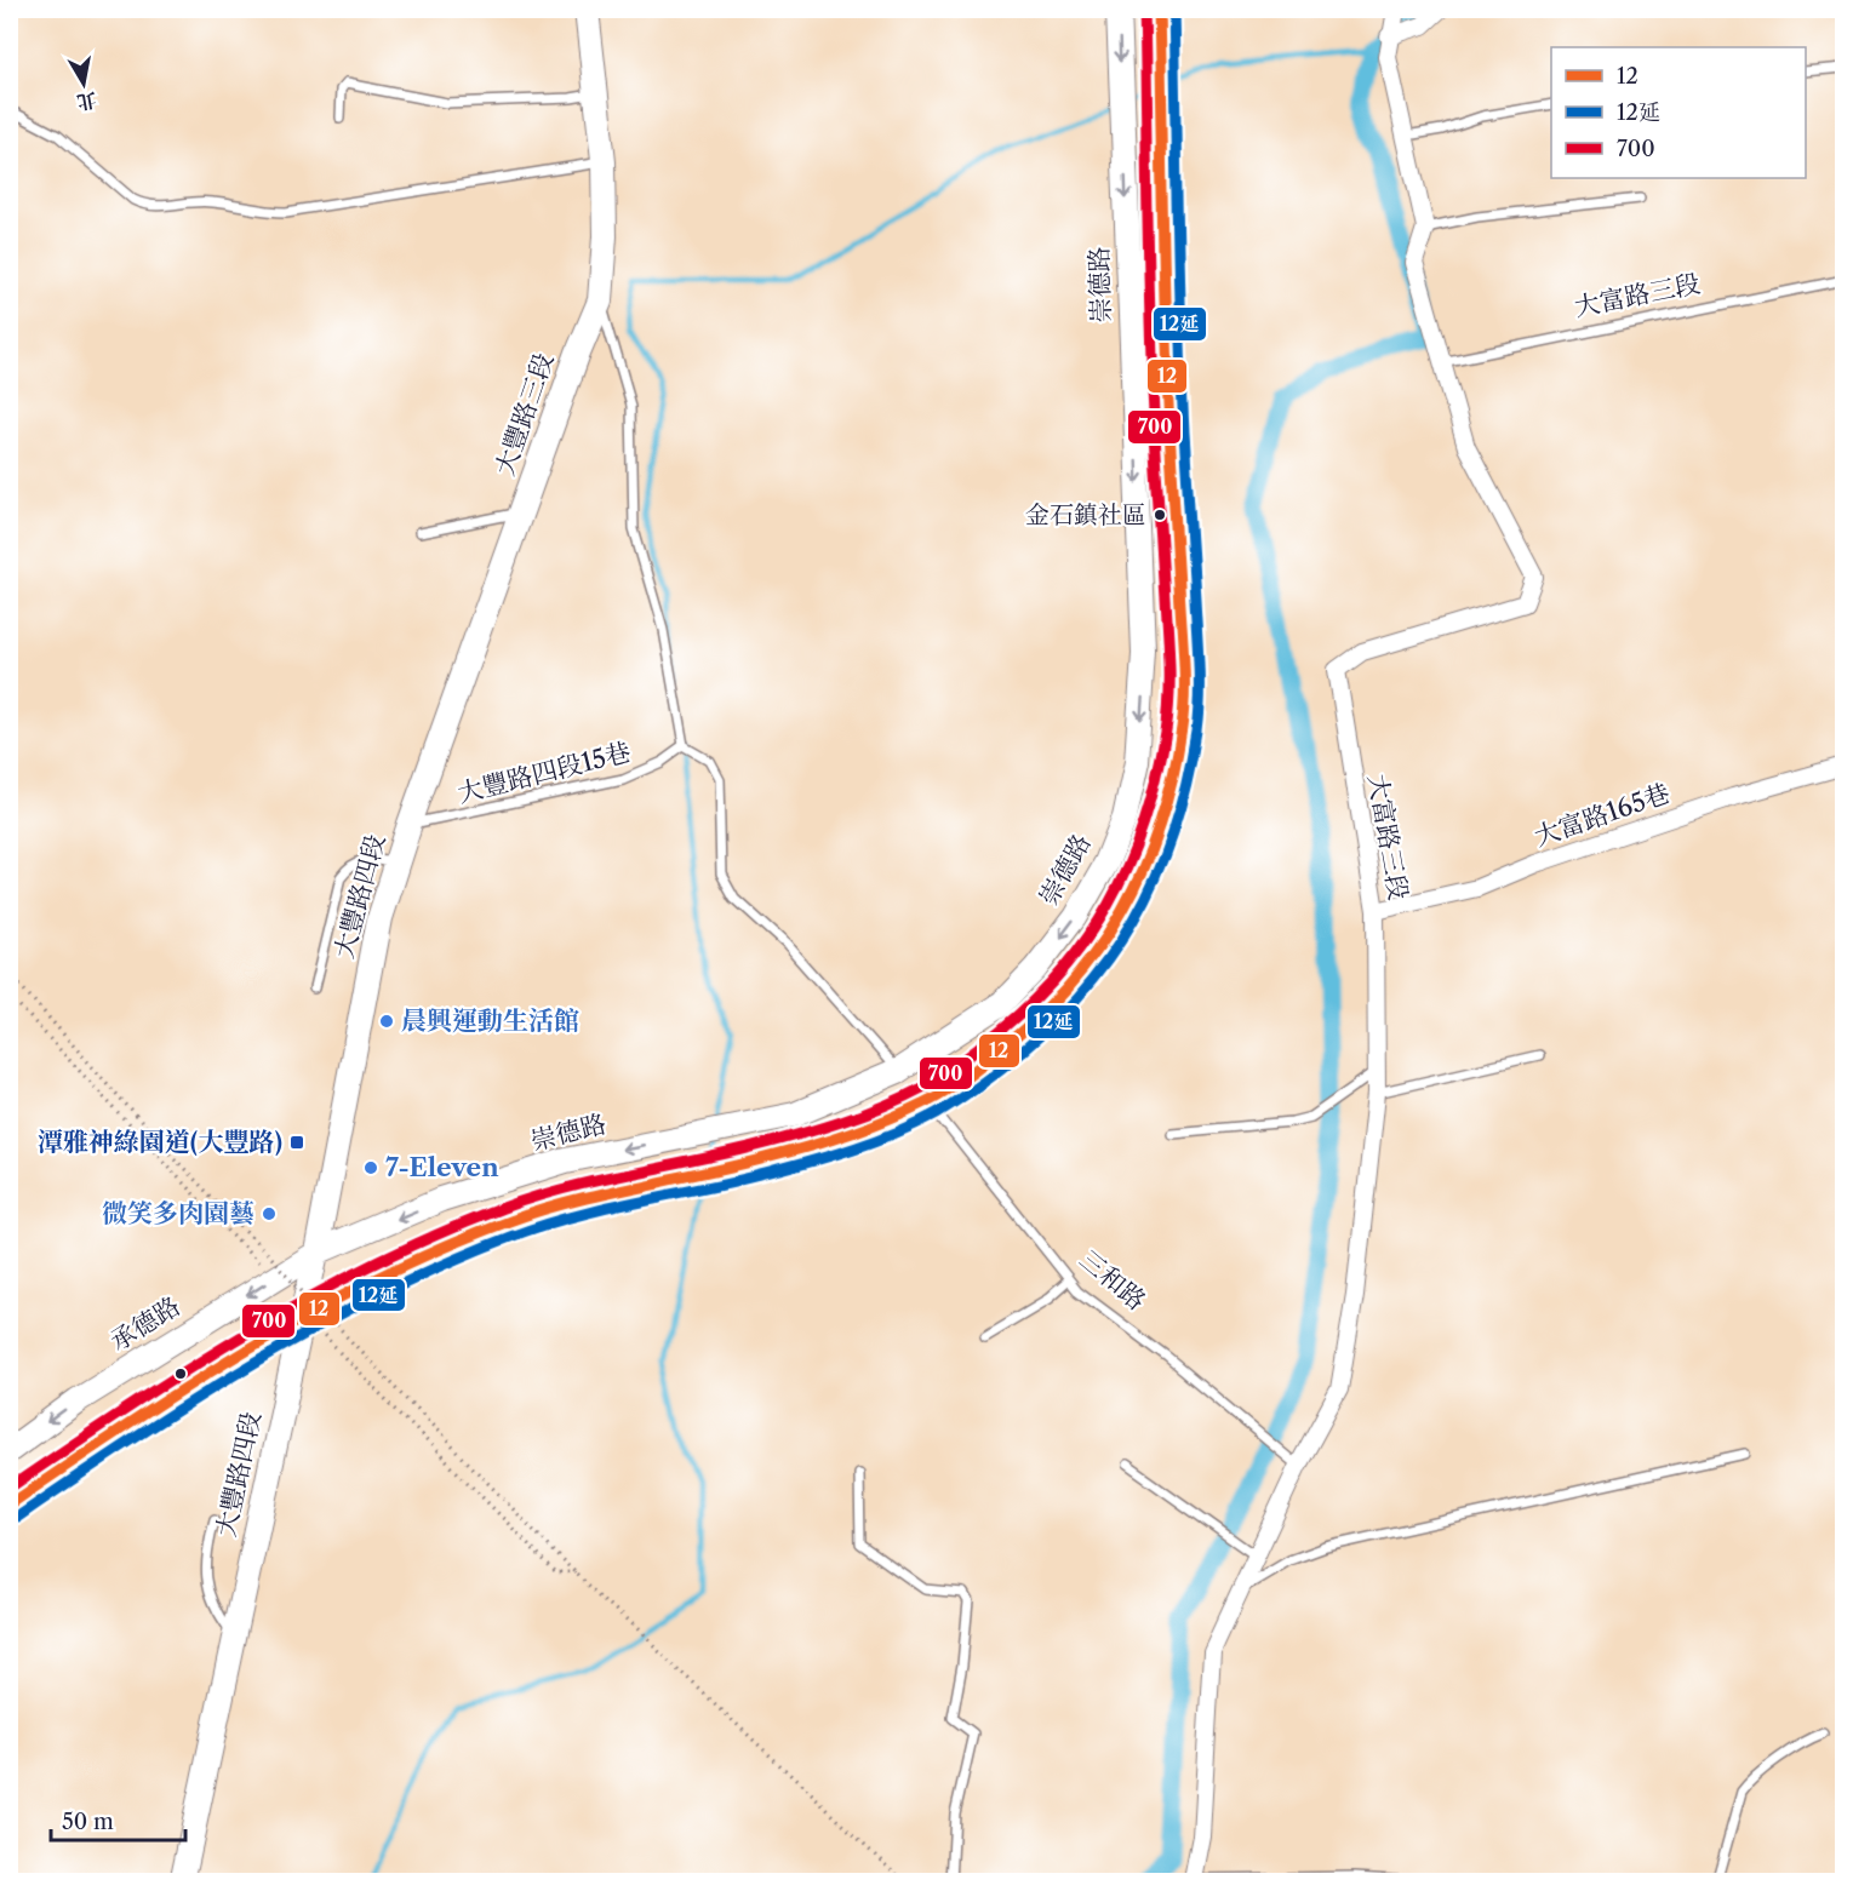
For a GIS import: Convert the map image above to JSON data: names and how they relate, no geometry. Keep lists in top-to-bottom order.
{
  "streets": {
    "street": [
      "崇德路",
      "大富路三段",
      "大豐路三段",
      "大富路165巷",
      "大豐路四段",
      "承德路"
    ],
    "lane": ["大豐路四段15巷", "三和路"]
  },
  "crossings": [
    ["崇德路", "大豐路四段"],
    ["崇德路", "承德路"],
    ["大富路三段", "大富路165巷"],
    ["大富路三段", "三和路"],
    ["大豐路三段", "大豐路四段15巷"],
    ["大豐路三段", "大豐路四段"],
    ["大豐路四段15巷", "大豐路四段"],
    ["大豐路四段", "承德路"]
  ],
  "one_way": ["崇德路"],
  "places": {
    "other": [
      "金石鎮社區",
      "晨興運動生活館",
      "7-Eleven",
      "微笑多肉園藝"
    ],
    "transit": ["潭雅神綠園道(大豐路)"]
  },
  "lines": ["transit line 12", "transit line 12延", "transit line 700"],
  "legend": ["12", "12延", "700"],
  "scale_bar": "50 m",
  "north": "bottom"
}
